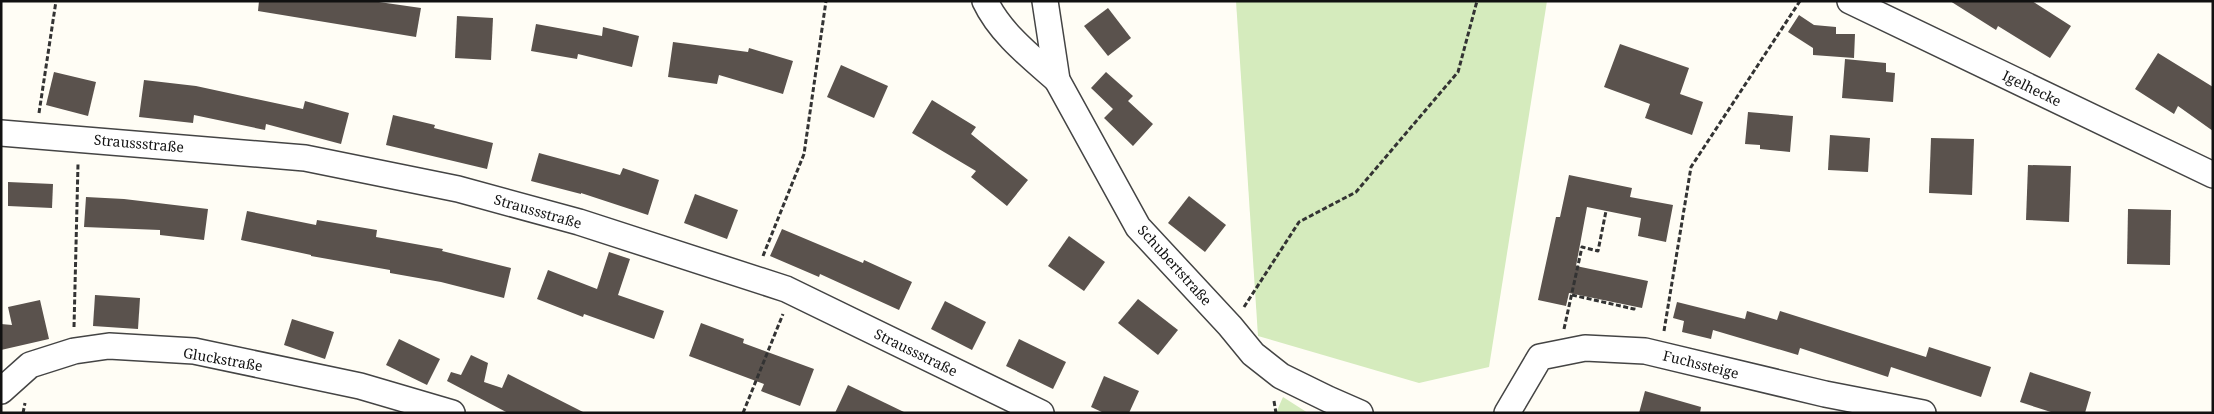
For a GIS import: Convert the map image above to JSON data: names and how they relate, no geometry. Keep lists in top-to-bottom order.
{
  "streets": {
    "street": [
      "Igelhecke",
      "Straussstraße",
      "Schubertstraße",
      "Gluckstraße",
      "Fuchssteige"
    ]
  }
}
